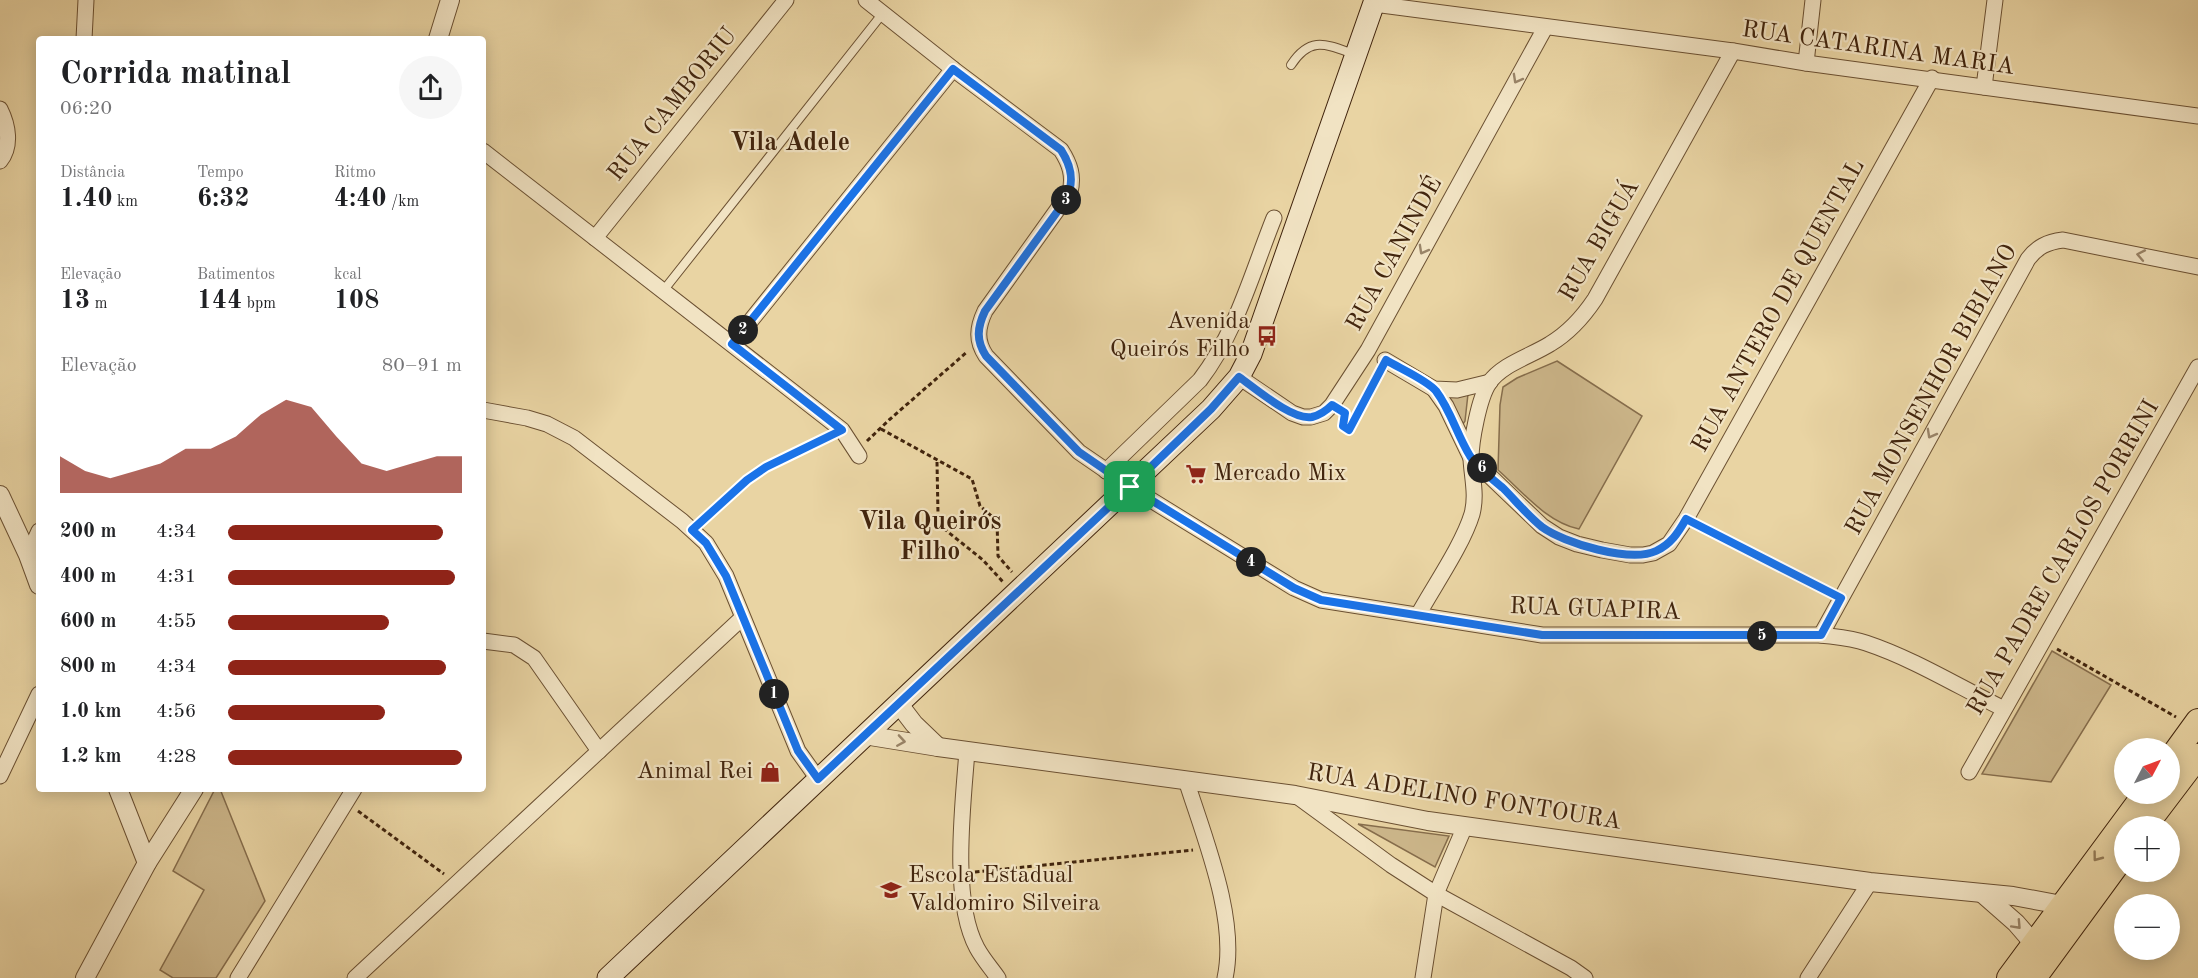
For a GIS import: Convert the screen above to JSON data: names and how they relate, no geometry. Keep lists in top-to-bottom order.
{
  "streets": {
    "street": [
      "RUA CATARINA MARIA",
      "RUA CAMBORIU",
      "RUA BIGUÁ",
      "RUA CANINDÉ",
      "RUA ANTERO DE QUENTAL",
      "RUA MONSENHOR BIBIANO",
      "RUA PADRE CARLOS PORRINI",
      "RUA GUAPIRA",
      "RUA ADELINO FONTOURA"
    ]
  },
  "crossings": [
    ["RUA CATARINA MARIA", "RUA BIGUÁ"],
    ["RUA CATARINA MARIA", "RUA CANINDÉ"],
    ["RUA CATARINA MARIA", "RUA ANTERO DE QUENTAL"],
    ["RUA MONSENHOR BIBIANO", "RUA GUAPIRA"],
    ["RUA PADRE CARLOS PORRINI", "RUA GUAPIRA"]
  ],
  "one_way": ["RUA CANINDÉ", "RUA MONSENHOR BIBIANO"],
  "districts": ["Vila Adele", "Vila Queirós Filho"],
  "places": {
    "bus stop": ["Avenida Queirós Filho"],
    "supermarket": ["Mercado Mix"],
    "shop": ["Animal Rei"],
    "school or university": ["Escola Estadual Valdomiro Silveira"]
  },
  "north": "top right",
  "page": {
    "heading": ["Corrida matinal", "06:20"],
    "stats": [
      ["Distância", "1.40 km"],
      ["Tempo", "6:32"],
      ["Ritmo", "4:40 /km"],
      ["Elevação", "13 m"],
      ["Batimentos", "144 bpm"],
      ["kcal", "108"]
    ],
    "pins": [
      "3",
      "2",
      "6",
      "4",
      "5",
      "1"
    ],
    "chart": ["Elevação", "80–91 m"],
    "list": [
      {
        "name": "200 m",
        "note": "4:34"
      },
      {
        "name": "400 m",
        "note": "4:31"
      },
      {
        "name": "600 m",
        "note": "4:55"
      },
      {
        "name": "800 m",
        "note": "4:34"
      },
      {
        "name": "1.0 km",
        "note": "4:56"
      },
      {
        "name": "1.2 km",
        "note": "4:28"
      }
    ],
    "map_buttons": ["+", "−"]
  }
}
